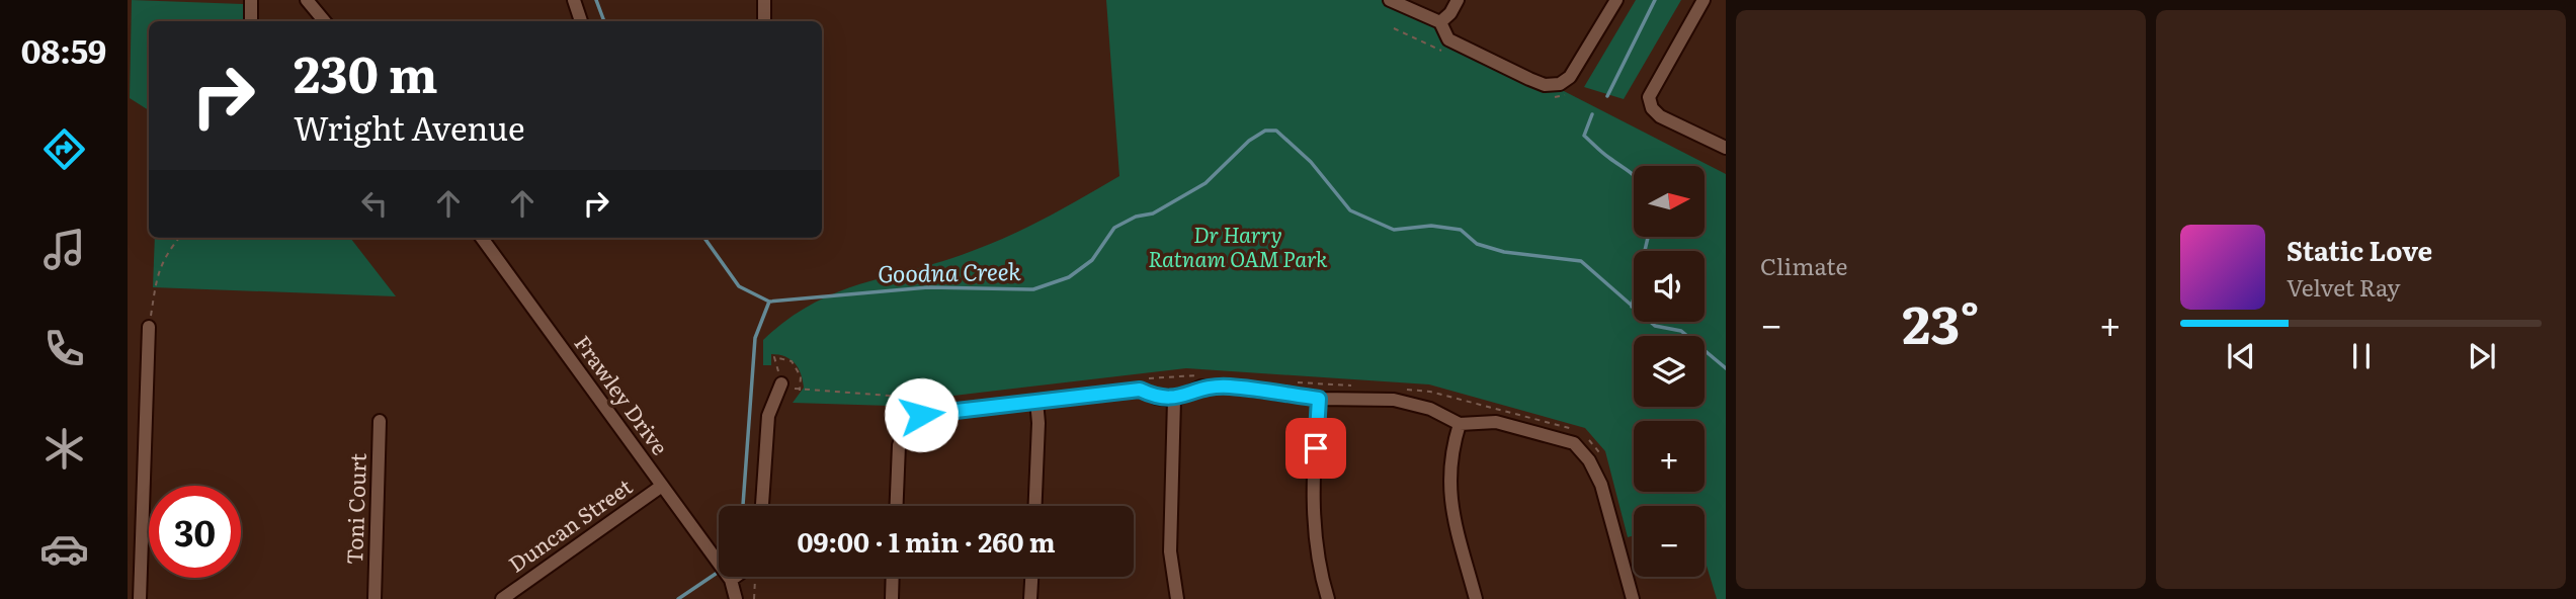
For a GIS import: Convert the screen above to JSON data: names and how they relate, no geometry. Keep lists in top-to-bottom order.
{
  "streets": {
    "street": ["Frawley Drive", "Toni Court", "Duncan Street"]
  },
  "crossings": [
    ["Frawley Drive", "Duncan Street"]
  ],
  "water": ["Goodna Creek"],
  "parks": ["Dr Harry Ratnam OAM Park"],
  "north": "right",
  "page": {
    "tabs": "08:59",
    "tile": "Climate",
    "turn": ["230 m", "Wright Avenue"],
    "map_buttons": ["+", "−"],
    "song": ["Static Love", "Velvet Ray"],
    "heat": ["−", "23°", "+"],
    "limit": "30",
    "trip": "09:00 · 1 min · 260 m"
  }
}
